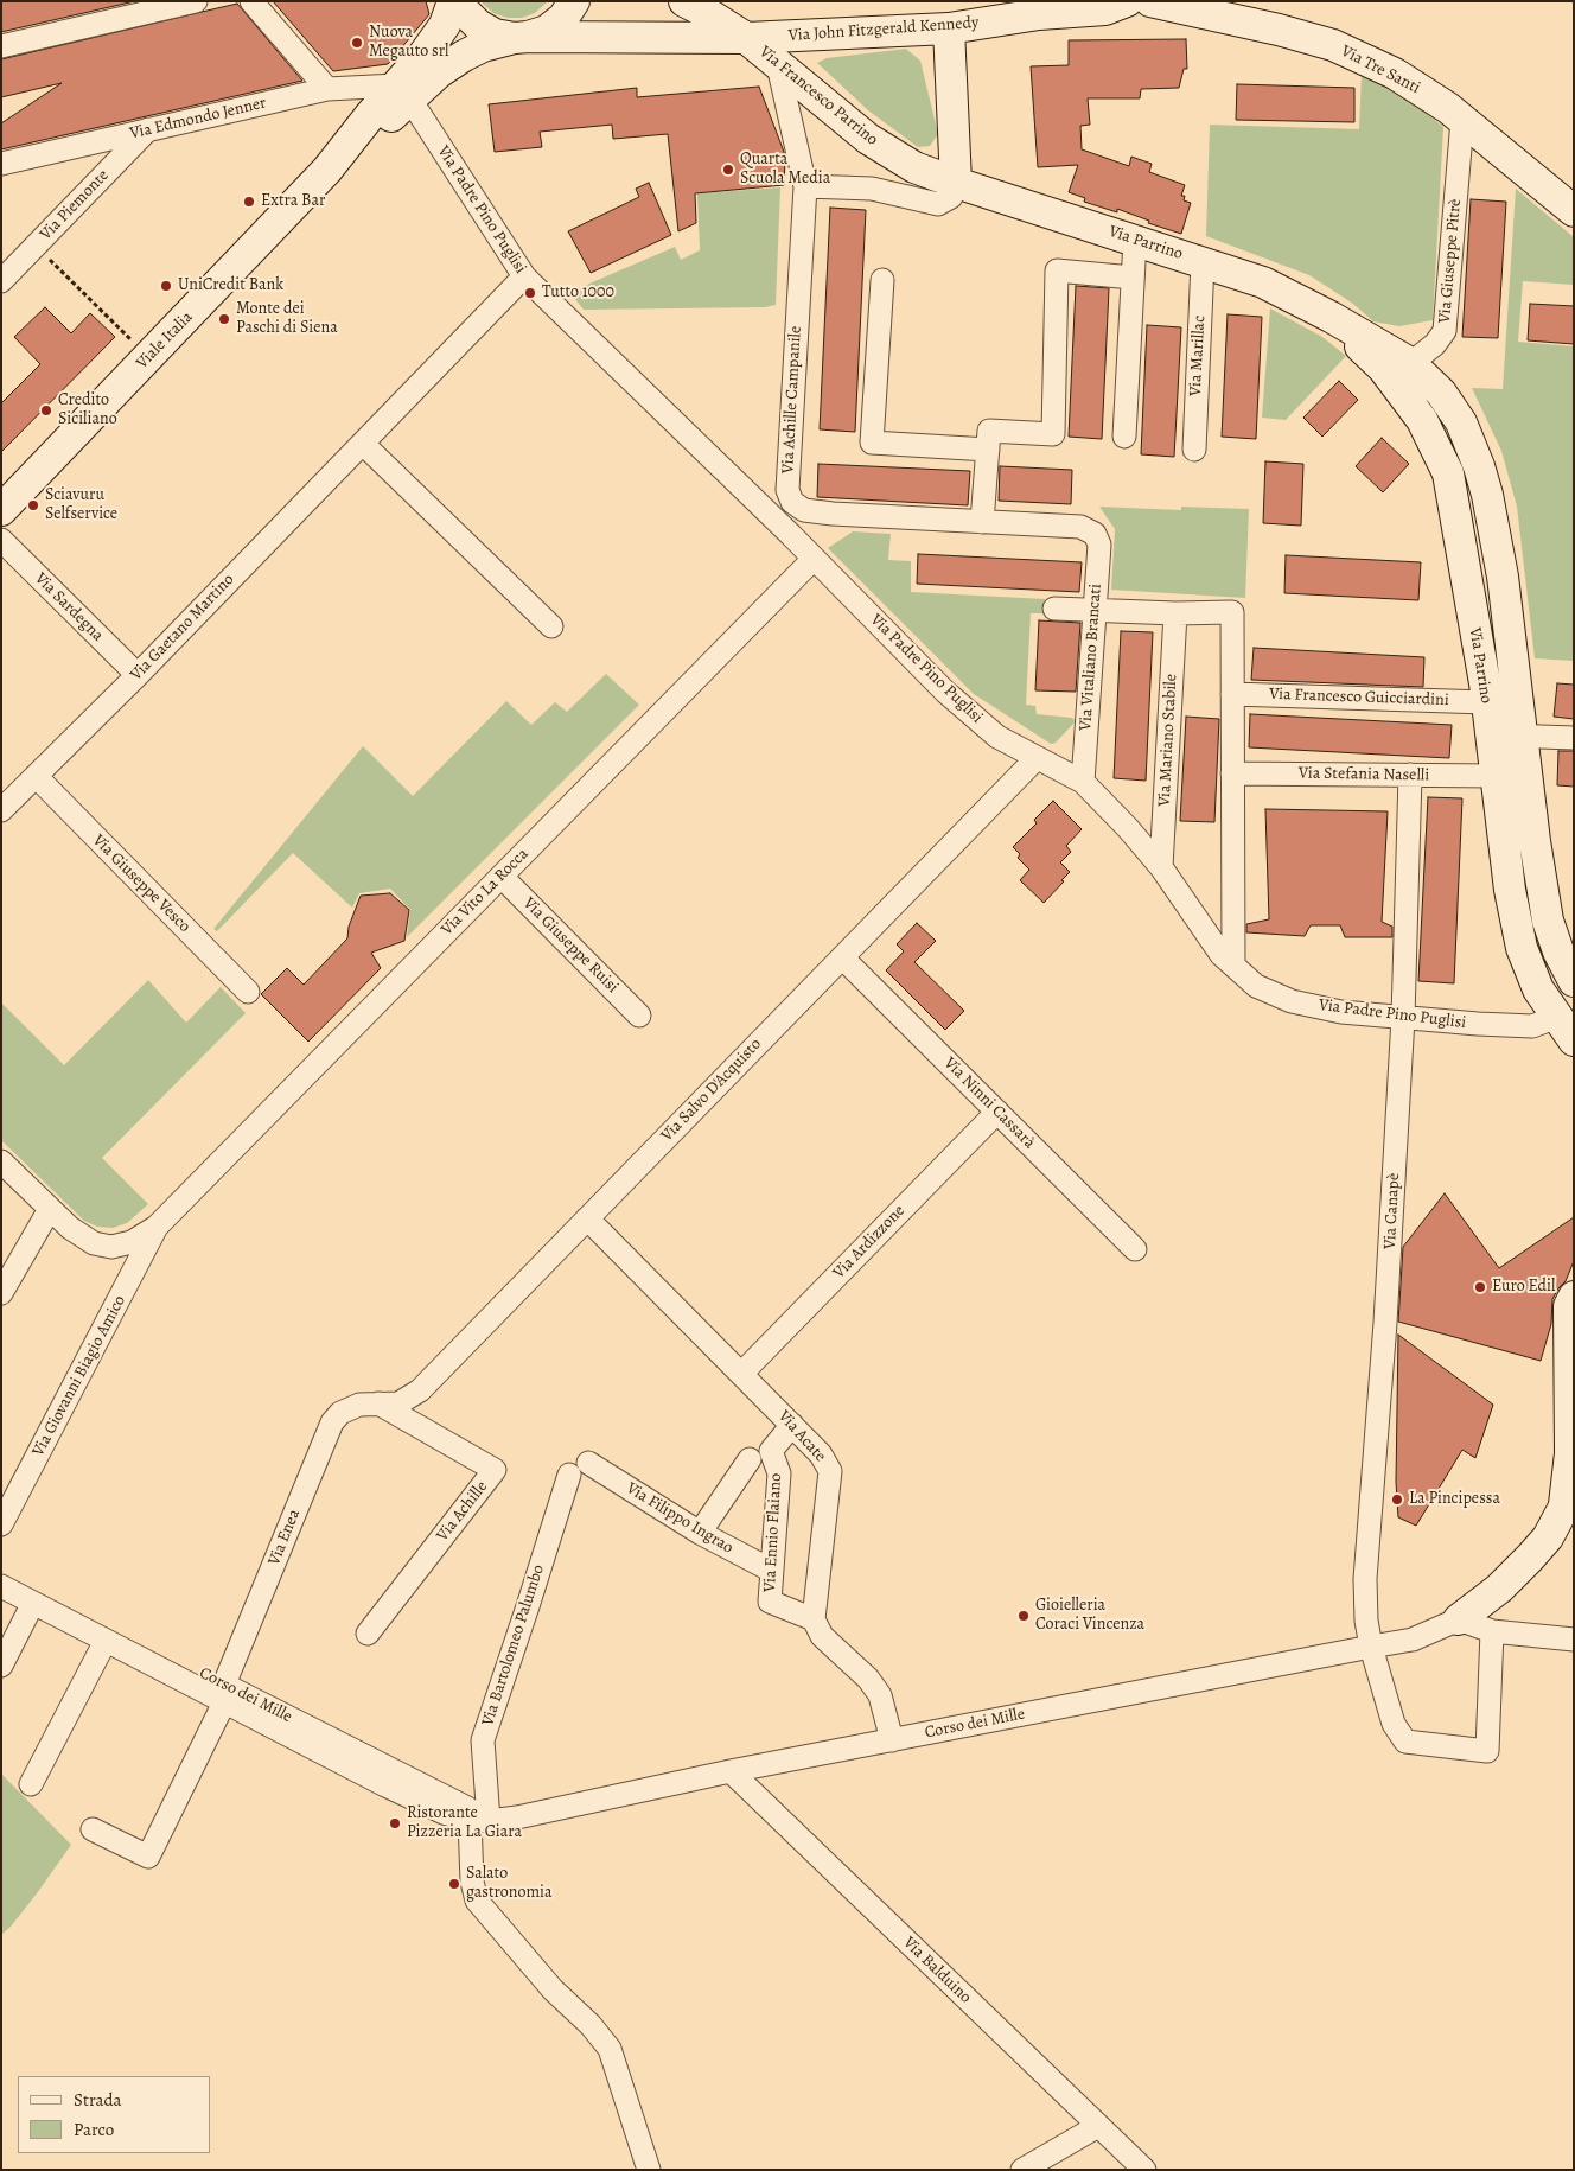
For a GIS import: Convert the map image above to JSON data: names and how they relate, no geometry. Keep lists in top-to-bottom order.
{
  "streets": {
    "street": [
      "Via John Fitzgerald Kennedy",
      "Via Tre Santi",
      "Via Francesco Parrino",
      "Via Edmondo Jenner",
      "Via Piemonte",
      "Via Padre Pino Puglisi",
      "Via Parrino",
      "Via Giuseppe Pitrè",
      "Viale Italia",
      "Via Marillac",
      "Via Achille Campanile",
      "Via Sardegna",
      "Via Gaetano Martino",
      "Via Vitaliano Brancati",
      "Via Francesco Guicciardini",
      "Via Mariano Stabile",
      "Via Stefania Naselli",
      "Via Giuseppe Vesco",
      "Via Vito La Rocca",
      "Via Giuseppe Ruisi",
      "Via Salvo D'Acquisto",
      "Via Ninni Cassarà",
      "Via Canapè",
      "Via Ardizzone",
      "Via Giovanni Biagio Amico",
      "Via Acate",
      "Via Achille",
      "Via Filippo Ingrao",
      "Via Ennio Flaiano",
      "Via Enea",
      "Via Bartolomeo Palumbo",
      "Corso dei Mille",
      "Via Balduino"
    ]
  },
  "crossings": [
    ["Via John Fitzgerald Kennedy", "Via Francesco Parrino"],
    ["Via John Fitzgerald Kennedy", "Viale Italia"],
    ["Via Tre Santi", "Via Giuseppe Pitrè"],
    ["Via Francesco Parrino", "Via Parrino"],
    ["Via Francesco Parrino", "Via Achille Campanile"],
    ["Via Edmondo Jenner", "Via Piemonte"],
    ["Via Edmondo Jenner", "Via Padre Pino Puglisi"],
    ["Via Edmondo Jenner", "Viale Italia"],
    ["Via Padre Pino Puglisi", "Via Parrino"],
    ["Via Padre Pino Puglisi", "Viale Italia"],
    ["Via Padre Pino Puglisi", "Via Gaetano Martino"],
    ["Via Padre Pino Puglisi", "Via Vitaliano Brancati"],
    ["Via Padre Pino Puglisi", "Via Mariano Stabile"],
    ["Via Padre Pino Puglisi", "Via Vito La Rocca"],
    ["Via Padre Pino Puglisi", "Via Salvo D'Acquisto"],
    ["Via Padre Pino Puglisi", "Via Canapè"],
    ["Via Parrino", "Via Giuseppe Pitrè"],
    ["Via Parrino", "Via Marillac"],
    ["Via Parrino", "Via Francesco Guicciardini"],
    ["Via Parrino", "Via Stefania Naselli"],
    ["Via Achille Campanile", "Via Vitaliano Brancati"],
    ["Via Sardegna", "Via Gaetano Martino"],
    ["Via Gaetano Martino", "Via Giuseppe Vesco"],
    ["Via Stefania Naselli", "Via Canapè"],
    ["Via Vito La Rocca", "Via Giuseppe Ruisi"],
    ["Via Vito La Rocca", "Via Giovanni Biagio Amico"],
    ["Via Salvo D'Acquisto", "Via Ninni Cassarà"],
    ["Via Salvo D'Acquisto", "Via Acate"],
    ["Via Salvo D'Acquisto", "Via Achille"],
    ["Via Salvo D'Acquisto", "Via Enea"],
    ["Via Ninni Cassarà", "Via Ardizzone"],
    ["Via Canapè", "Corso dei Mille"],
    ["Via Ardizzone", "Via Acate"],
    ["Via Acate", "Via Ennio Flaiano"],
    ["Via Achille", "Via Enea"],
    ["Via Filippo Ingrao", "Via Ennio Flaiano"],
    ["Via Enea", "Corso dei Mille"],
    ["Via Bartolomeo Palumbo", "Corso dei Mille"],
    ["Corso dei Mille", "Via Balduino"]
  ],
  "places": [
    "Nuova Megauto srl",
    "Quarta Scuola Media",
    "Extra Bar",
    "UniCredit Bank",
    "Tutto 1000",
    "Monte dei Paschi di Siena",
    "Credito Siciliano",
    "Sciavuru Selfservice",
    "Euro Edil",
    "La Pincipessa",
    "Gioielleria Coraci Vincenza",
    "Ristorante Pizzeria La Giara",
    "Salato gastronomia"
  ],
  "legend": ["Strada", "Parco"]
}
